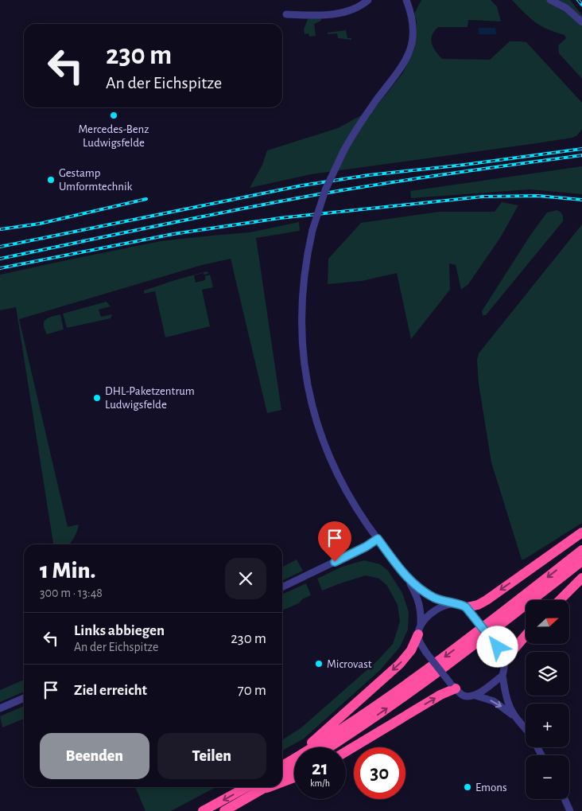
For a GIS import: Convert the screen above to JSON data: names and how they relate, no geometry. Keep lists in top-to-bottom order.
{
  "places": [
    "Mercedes-Benz Ludwigsfelde",
    "Gestamp Umformtechnik",
    "DHL-Paketzentrum Ludwigsfelde",
    "Microvast",
    "Emons"
  ],
  "north": "right",
  "page": {
    "turn": ["230 m", "An der Eichspitze"],
    "heading": ["1 Min.", "300 m · 13:48"],
    "map_buttons": ["+", "−"],
    "list": [
      {
        "name": "Links abbiegen",
        "note": "An der Eichspitze",
        "value": "230 m"
      },
      {
        "name": "Ziel erreicht",
        "value": "70 m"
      }
    ],
    "buttons": ["Beenden", "Teilen"],
    "speed": "21 km/h",
    "limit": "30"
  }
}
